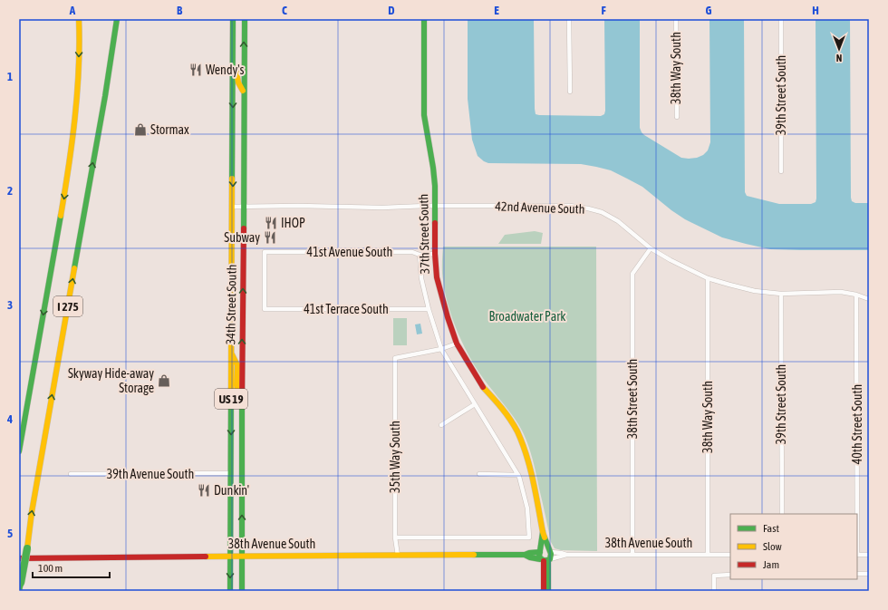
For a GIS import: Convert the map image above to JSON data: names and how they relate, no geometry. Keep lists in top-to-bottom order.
{
  "streets": {
    "main road": [
      "37th Street South",
      "34th Street South",
      "I 275",
      "US 19",
      "38th Avenue South"
    ],
    "street": [
      "38th Way South",
      "39th Street South",
      "42nd Avenue South",
      "41st Avenue South",
      "41st Terrace South",
      "38th Street South",
      "40th Street South",
      "35th Way South",
      "39th Avenue South"
    ]
  },
  "crossings": [
    ["38th Way South", "42nd Avenue South"],
    ["38th Way South", "38th Avenue South"],
    ["39th Street South", "42nd Avenue South"],
    ["42nd Avenue South", "37th Street South"],
    ["42nd Avenue South", "34th Street South"],
    ["42nd Avenue South", "38th Street South"],
    ["42nd Avenue South", "40th Street South"],
    ["37th Street South", "41st Avenue South"],
    ["37th Street South", "38th Avenue South"],
    ["41st Avenue South", "41st Terrace South"],
    ["34th Street South", "39th Avenue South"],
    ["34th Street South", "38th Avenue South"],
    ["38th Street South", "38th Avenue South"],
    ["35th Way South", "38th Avenue South"]
  ],
  "parks": ["Broadwater Park"],
  "places": {
    "restaurant": [
      "Wendy's",
      "IHOP",
      "Subway",
      "Dunkin'"
    ],
    "shop": ["Stormax", "Skyway Hide-away Storage"]
  },
  "legend": ["Fast", "Slow", "Jam"],
  "scale_bar": "100 m",
  "north": "bottom",
  "grid": {
    "columns": [
      "A",
      "B",
      "C",
      "D",
      "E",
      "F",
      "G",
      "H"
    ],
    "rows": [
      "1",
      "2",
      "3",
      "4",
      "5"
    ]
  }
}
